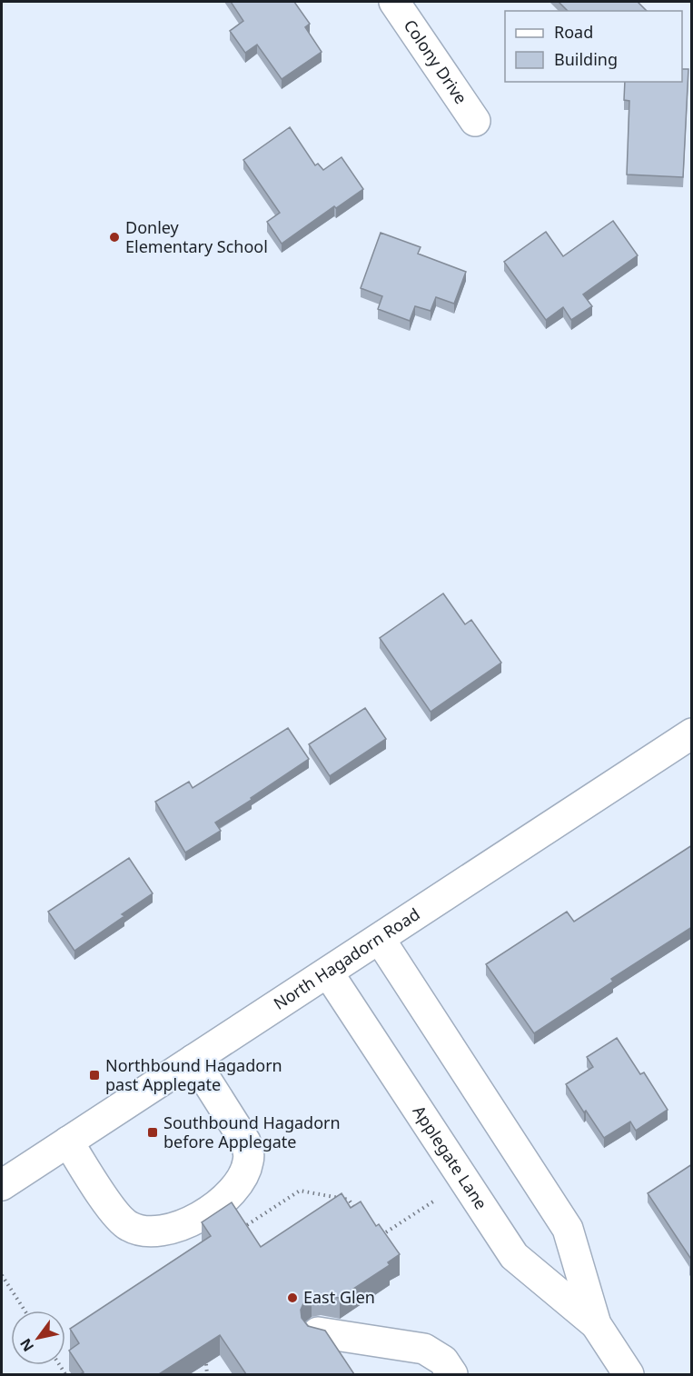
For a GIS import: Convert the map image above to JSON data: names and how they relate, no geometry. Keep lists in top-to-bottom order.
{
  "streets": {
    "street": ["Colony Drive", "North Hagadorn Road", "Applegate Lane"]
  },
  "crossings": [
    ["North Hagadorn Road", "Applegate Lane"]
  ],
  "places": {
    "other": ["Donley Elementary School", "East Glen"],
    "transit": ["Northbound Hagadorn past Applegate", "Southbound Hagadorn before Applegate"]
  },
  "legend": ["Road", "Building"],
  "north": "bottom left"
}
